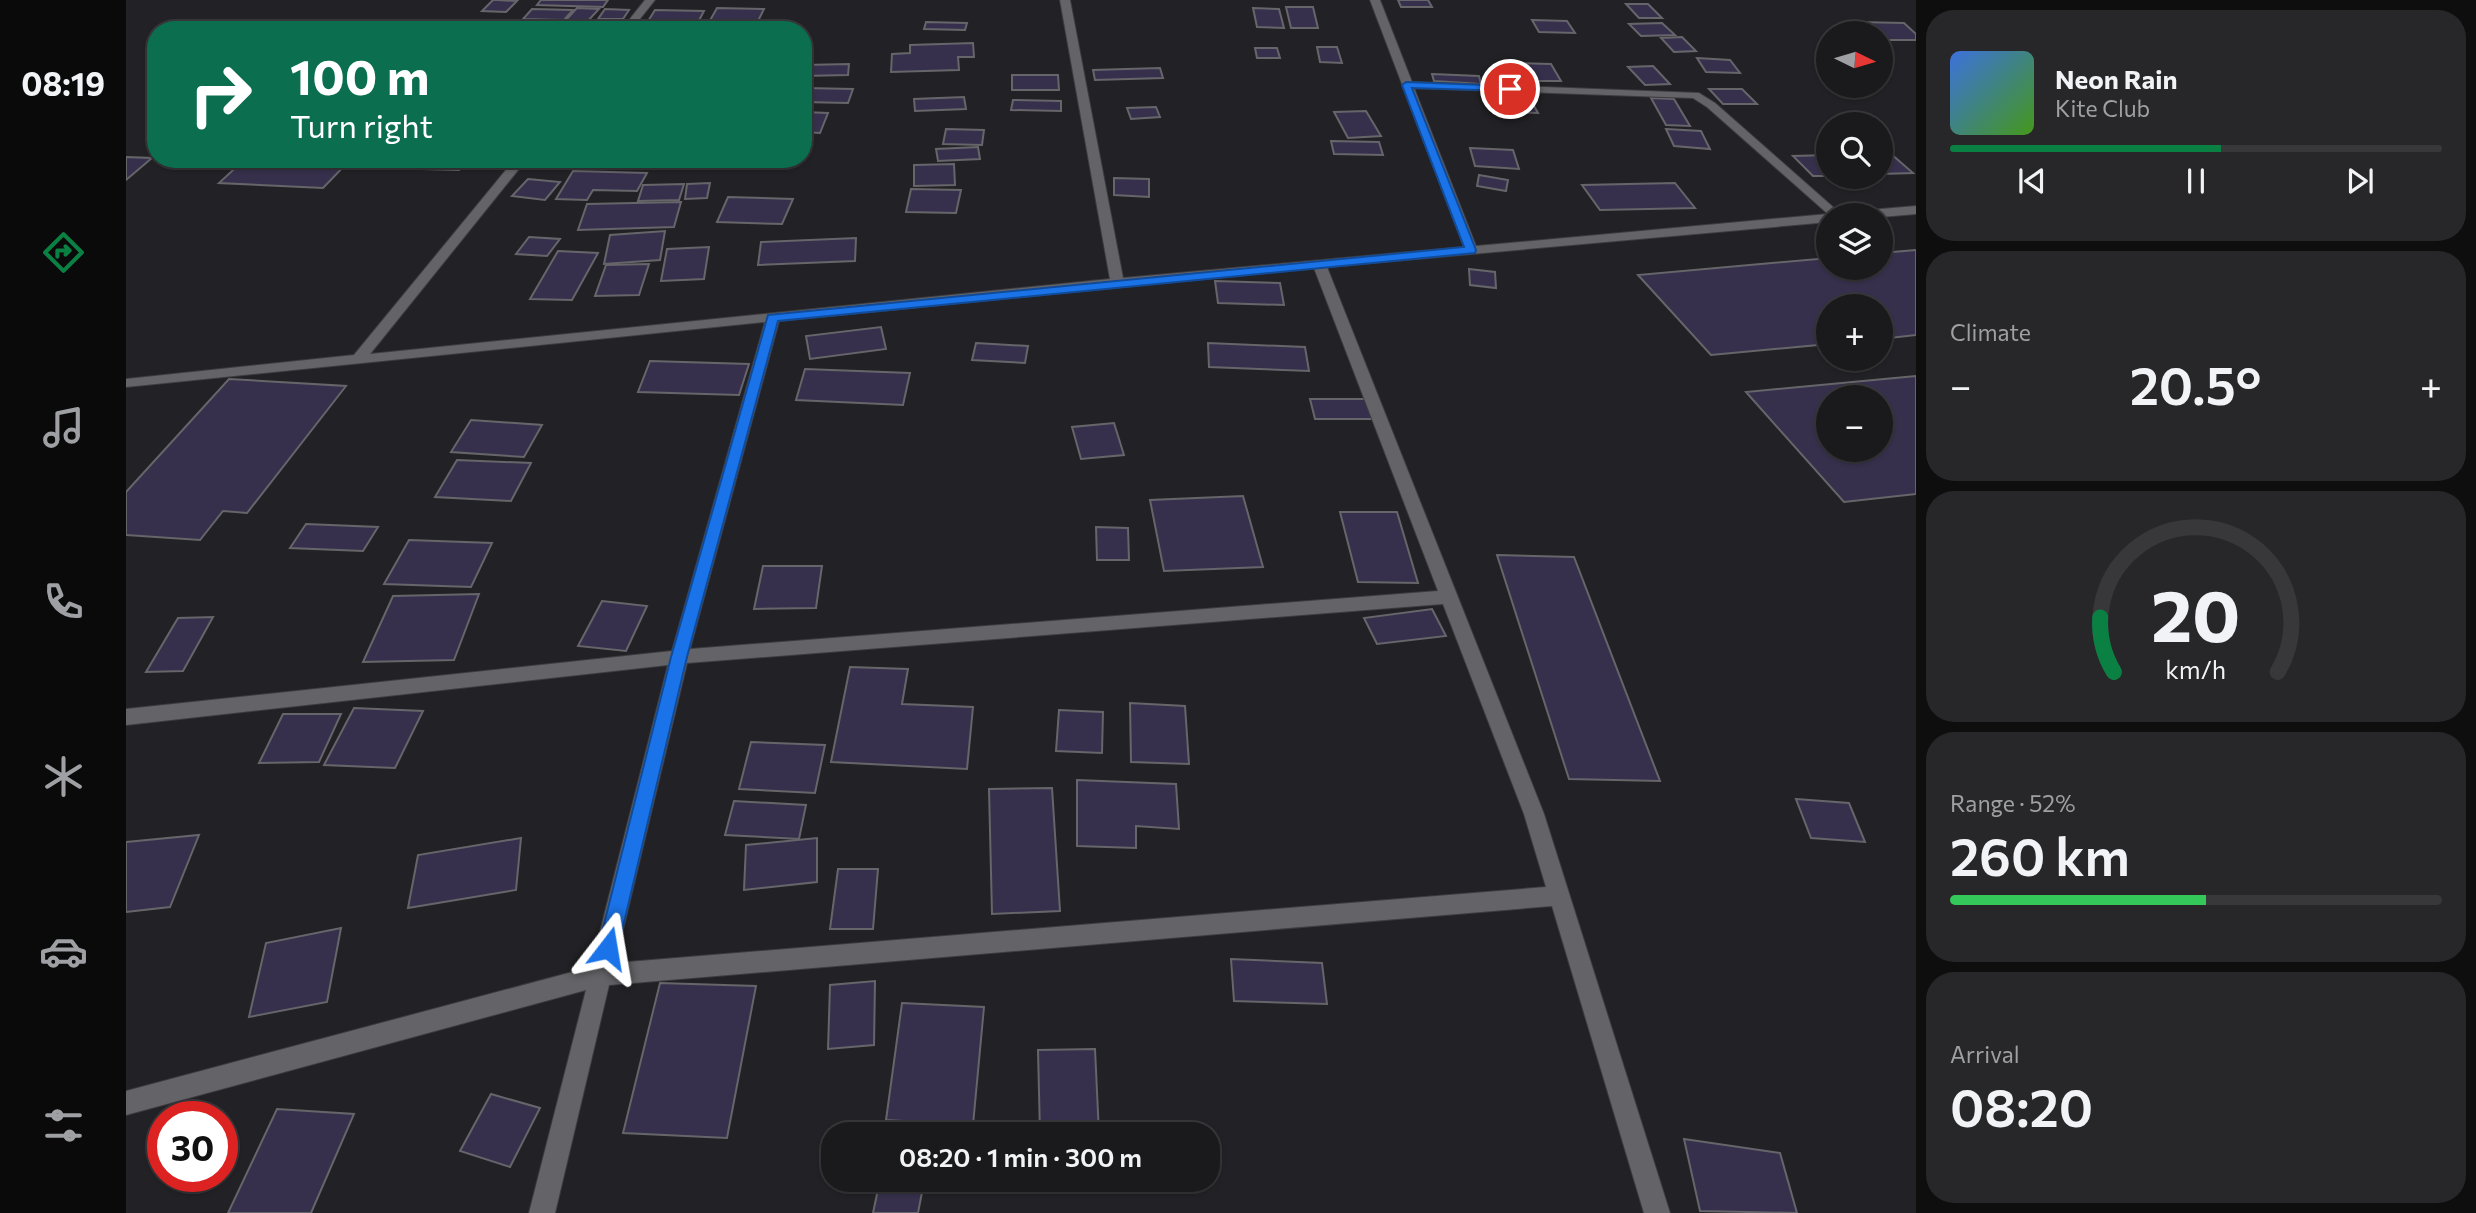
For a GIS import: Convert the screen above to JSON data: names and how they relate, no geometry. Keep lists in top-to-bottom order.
{
  "north": "right",
  "page": {
    "tabs": "08:19",
    "map_buttons": ["+", "−"],
    "turn": ["100 m", "Turn right"],
    "song": ["Neon Rain", "Kite Club"],
    "tile": [
      "Climate",
      ["Range · 52%", "260 km"],
      ["Arrival", "08:20"]
    ],
    "heat": ["−", "20.5°", "+"],
    "limit": "30",
    "trip": "08:20 · 1 min · 300 m",
    "gauge": ["20", "km/h"]
  }
}
